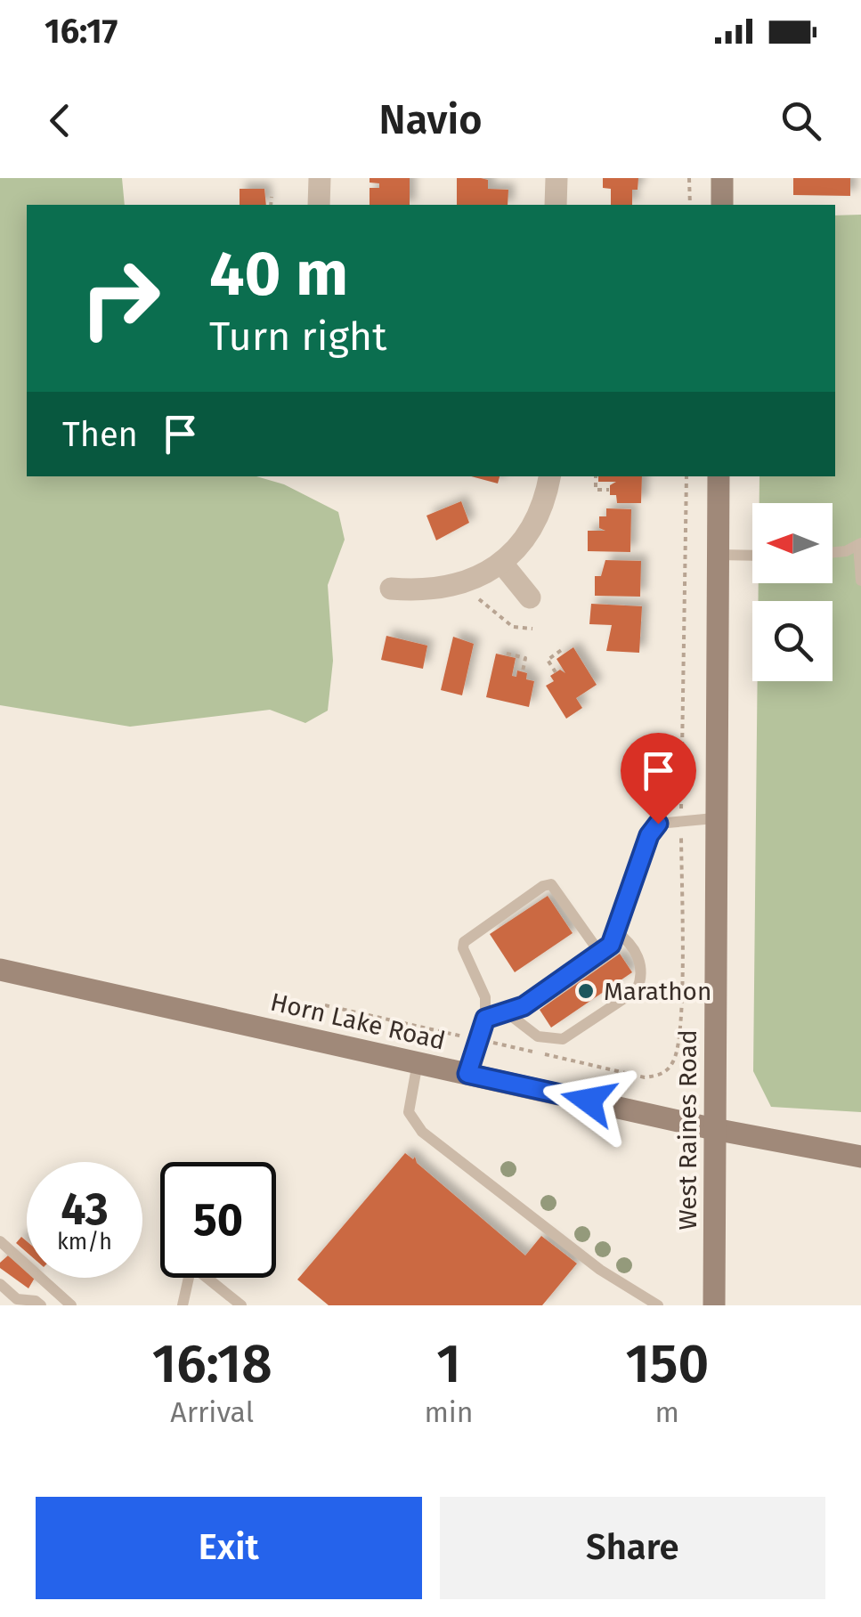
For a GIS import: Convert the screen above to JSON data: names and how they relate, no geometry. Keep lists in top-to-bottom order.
{
  "streets": {
    "main road": ["Horn Lake Road", "West Raines Road"]
  },
  "crossings": [
    ["Horn Lake Road", "West Raines Road"]
  ],
  "places": ["Marathon"],
  "north": "left",
  "page": {
    "status": "16:17",
    "header": "Navio",
    "turn": ["40 m", "Turn right"],
    "then": "Then",
    "speed": "43 km/h",
    "limit": "50",
    "eta": [
      "16:18",
      "Arrival",
      "1",
      "min",
      "150",
      "m"
    ],
    "buttons": ["Exit", "Share"]
  }
}
